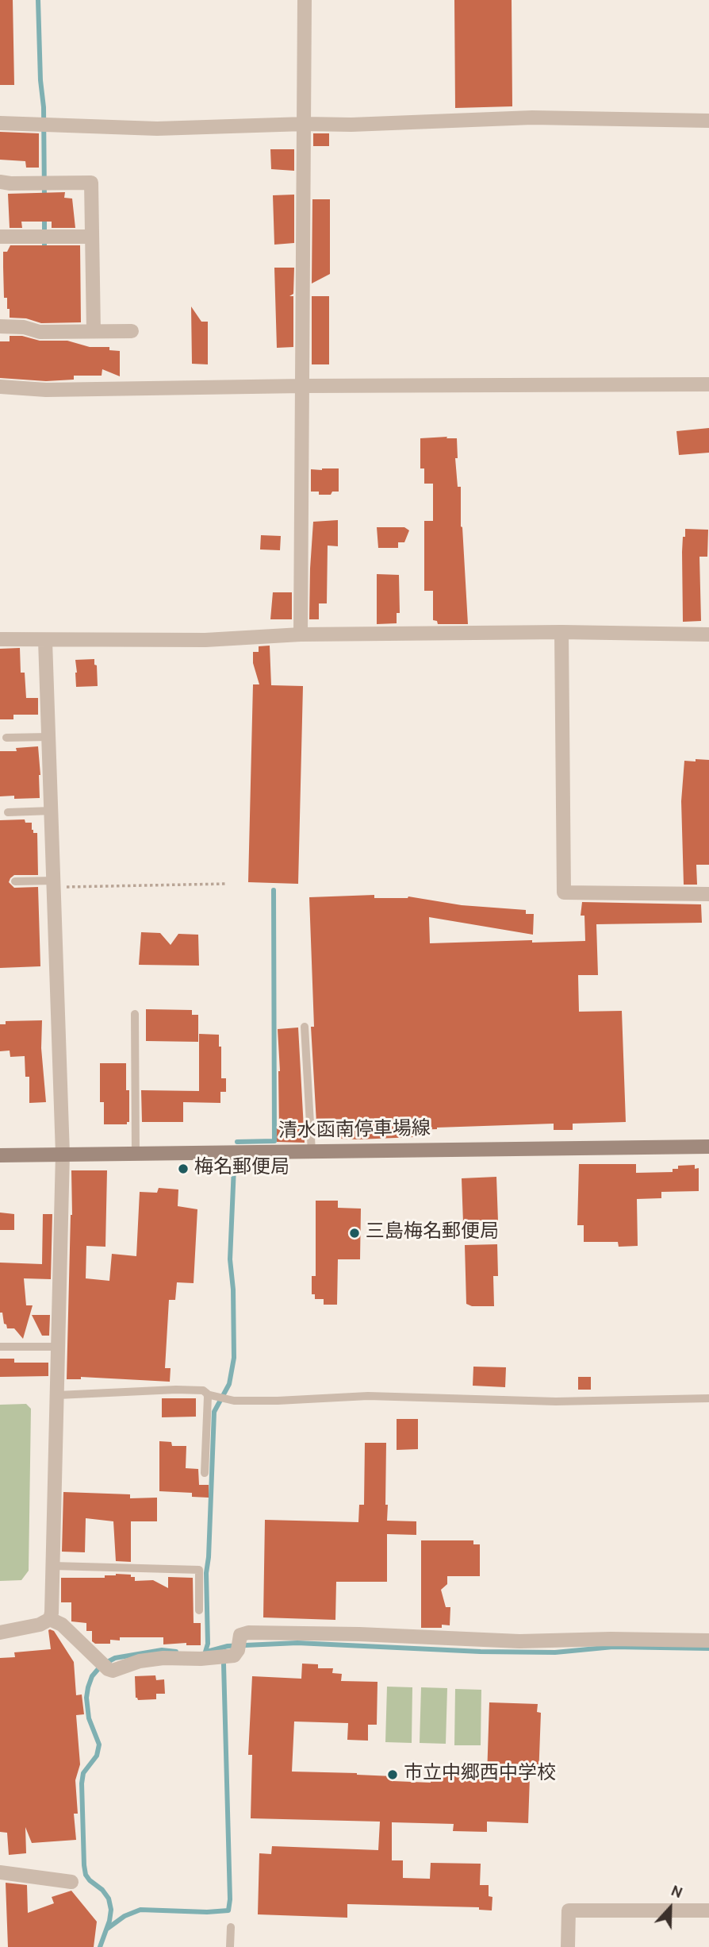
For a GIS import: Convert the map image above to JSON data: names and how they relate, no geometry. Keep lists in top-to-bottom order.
{
  "streets": {
    "main road": ["清水函南停車場線"]
  },
  "places": ["梅名郵便局", "三島梅名郵便局", "市立中郷西中学校"],
  "north": "top"
}
